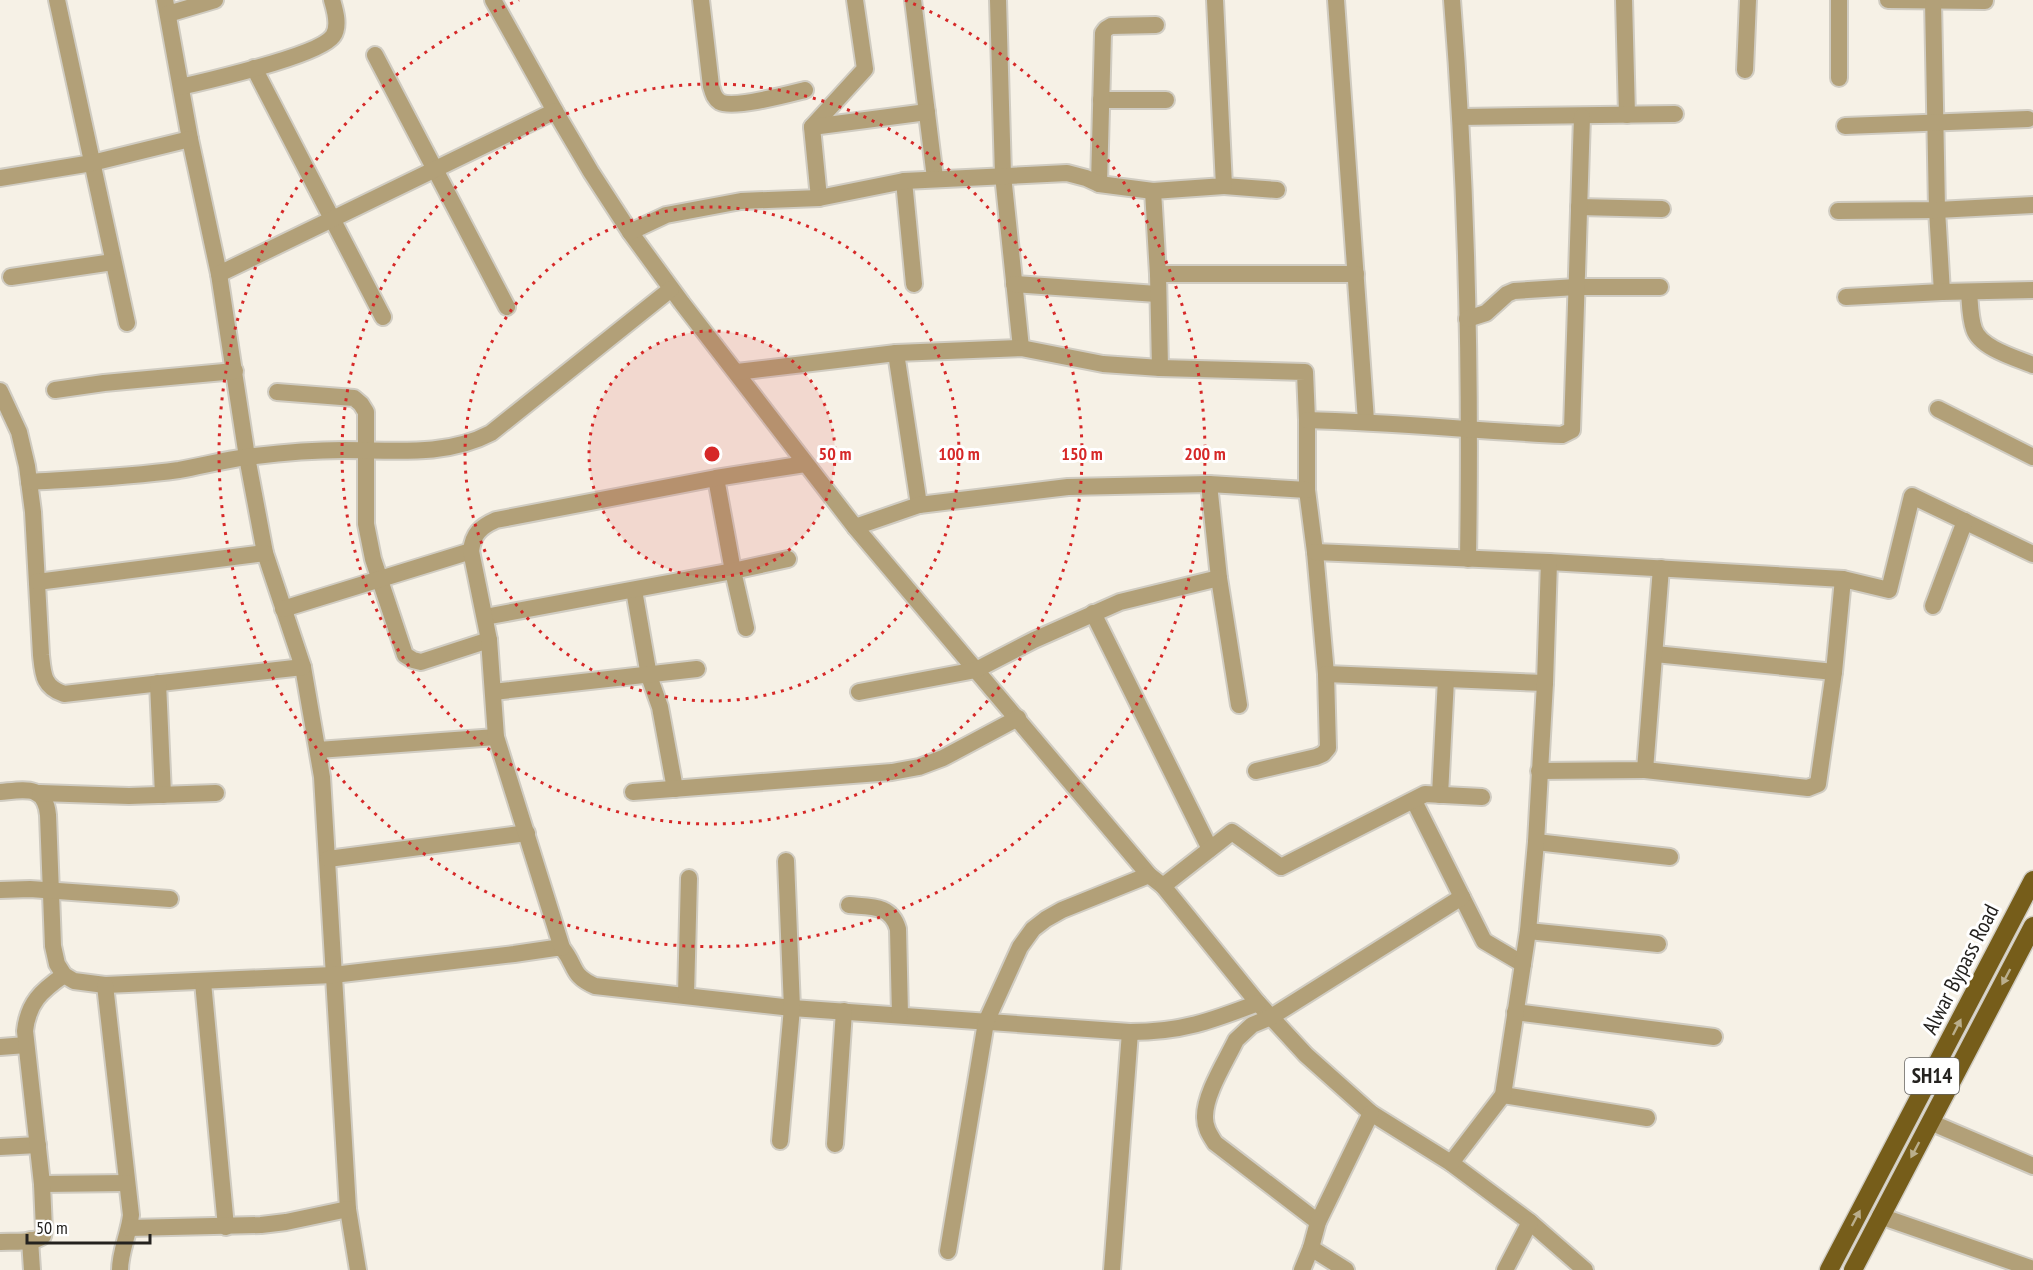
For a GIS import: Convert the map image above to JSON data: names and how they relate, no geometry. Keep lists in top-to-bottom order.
{
  "streets": {
    "main road": ["Alwar Bypass Road", "SH14"]
  },
  "scale_bar": "50 m",
  "rings": [
    "50 m",
    "100 m",
    "150 m",
    "200 m"
  ]
}
